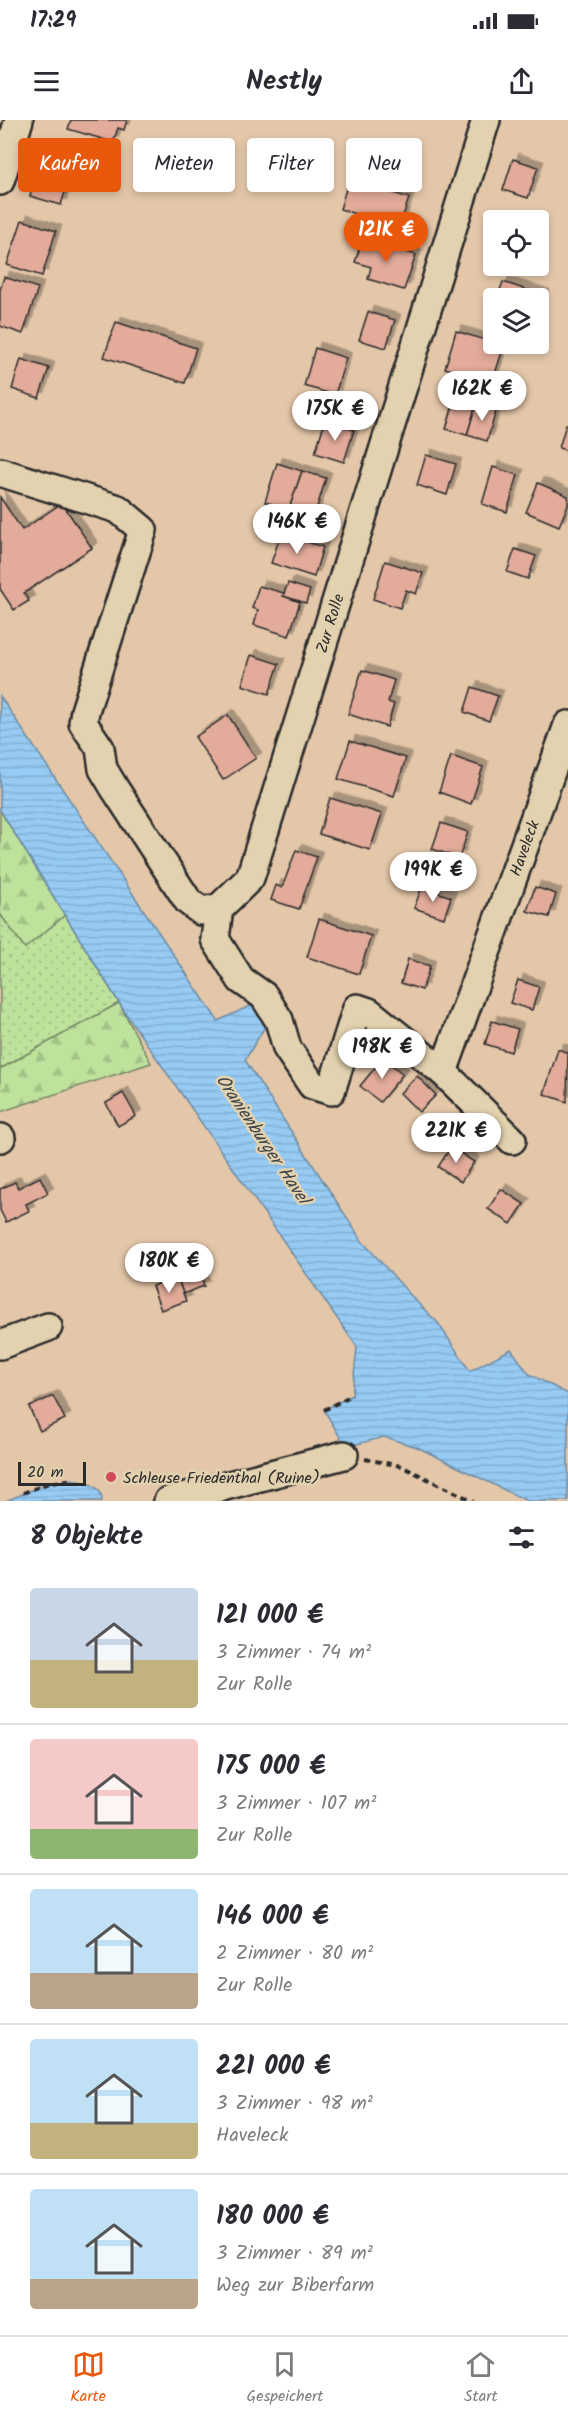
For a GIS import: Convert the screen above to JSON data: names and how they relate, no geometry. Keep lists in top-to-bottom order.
{
  "streets": {
    "street": ["Zur Rolle", "Haveleck"]
  },
  "water": ["Oranienburger Havel"],
  "places": ["Schleuse Friedenthal (Ruine)"],
  "scale_bar": "20 m",
  "page": {
    "status": "17:29",
    "header": "Nestly",
    "chip": [
      "Kaufen",
      "Mieten",
      "Filter",
      "Neu"
    ],
    "price": [
      "121K €",
      "162K €",
      "175K €",
      "146K €",
      "199K €",
      "198K €",
      "221K €",
      "180K €"
    ],
    "scale": "20 m",
    "heading": "8 Objekte",
    "list": [
      {
        "name": "121 000 €",
        "note": "3 Zimmer · 74 m² · Zur Rolle"
      },
      {
        "name": "175 000 €",
        "note": "3 Zimmer · 107 m² · Zur Rolle"
      },
      {
        "name": "146 000 €",
        "note": "2 Zimmer · 80 m² · Zur Rolle"
      },
      {
        "name": "221 000 €",
        "note": "3 Zimmer · 98 m² · Haveleck"
      },
      {
        "name": "180 000 €",
        "note": "3 Zimmer · 89 m² · Weg zur Biberfarm"
      }
    ],
    "tabs": ["Karte", "Gespeichert", "Start"]
  }
}
